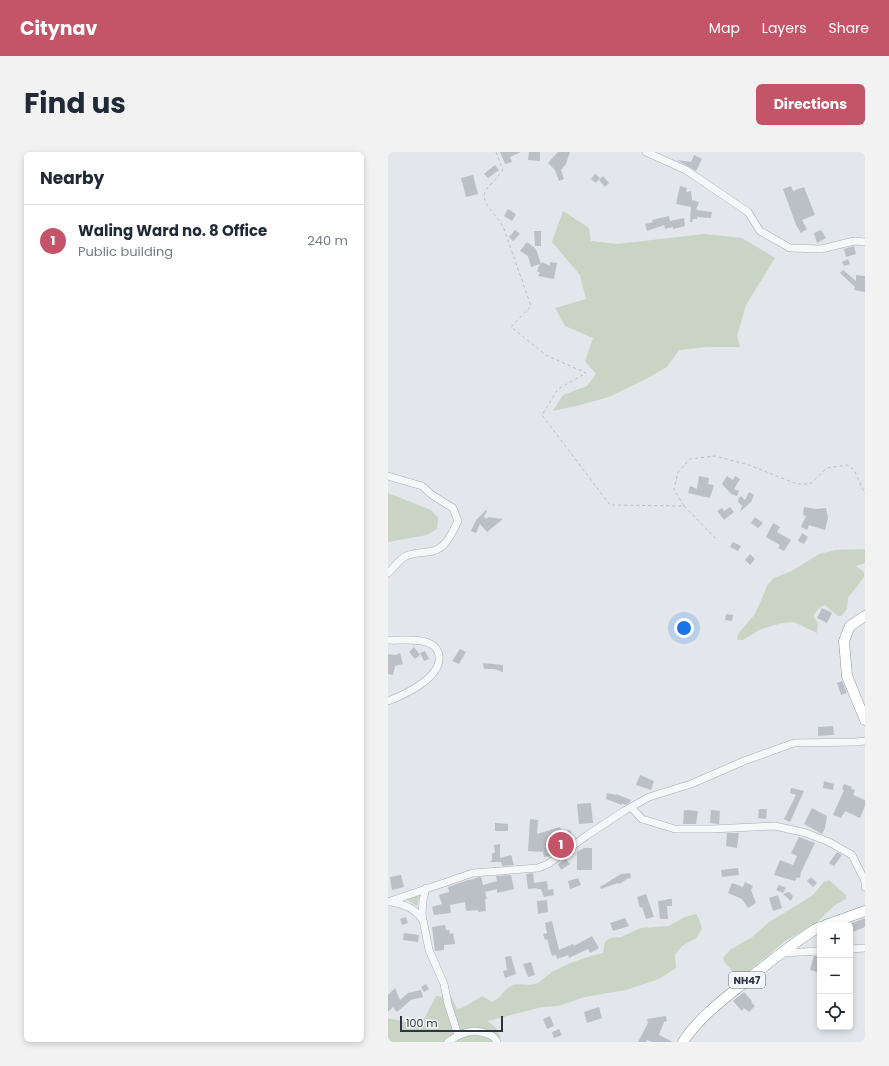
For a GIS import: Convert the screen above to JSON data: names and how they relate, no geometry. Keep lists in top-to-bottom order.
{
  "streets": {
    "highway": ["NH47"]
  },
  "scale_bar": "100 m",
  "page": {
    "header": "Citynav",
    "nav": ["Map", "Layers", "Share"],
    "title": "Find us",
    "buttons": "Directions",
    "heading": "Nearby",
    "list": [
      {
        "mark": "1",
        "name": "Waling Ward no. 8 Office",
        "note": "Public building",
        "value": "240 m"
      }
    ],
    "pins": "1",
    "map_buttons": ["+", "−"],
    "scale": "100 m"
  }
}
